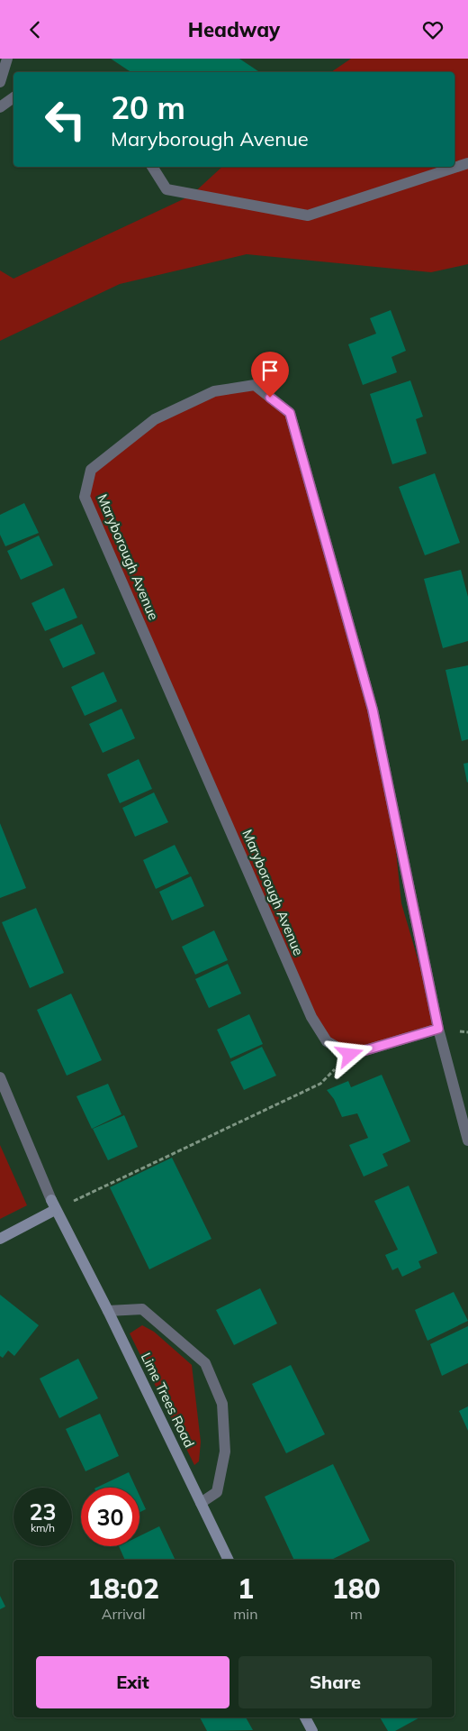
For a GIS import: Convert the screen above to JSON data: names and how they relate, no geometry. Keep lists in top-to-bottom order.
{
  "streets": {
    "street": ["Maryborough Avenue", "Lime Trees Road"]
  },
  "page": {
    "header": "Headway",
    "turn": ["20 m", "Maryborough Avenue"],
    "speed": "23 km/h",
    "limit": "30",
    "eta": [
      "18:02",
      "Arrival",
      "1",
      "min",
      "180",
      "m"
    ],
    "buttons": ["Exit", "Share"]
  }
}
